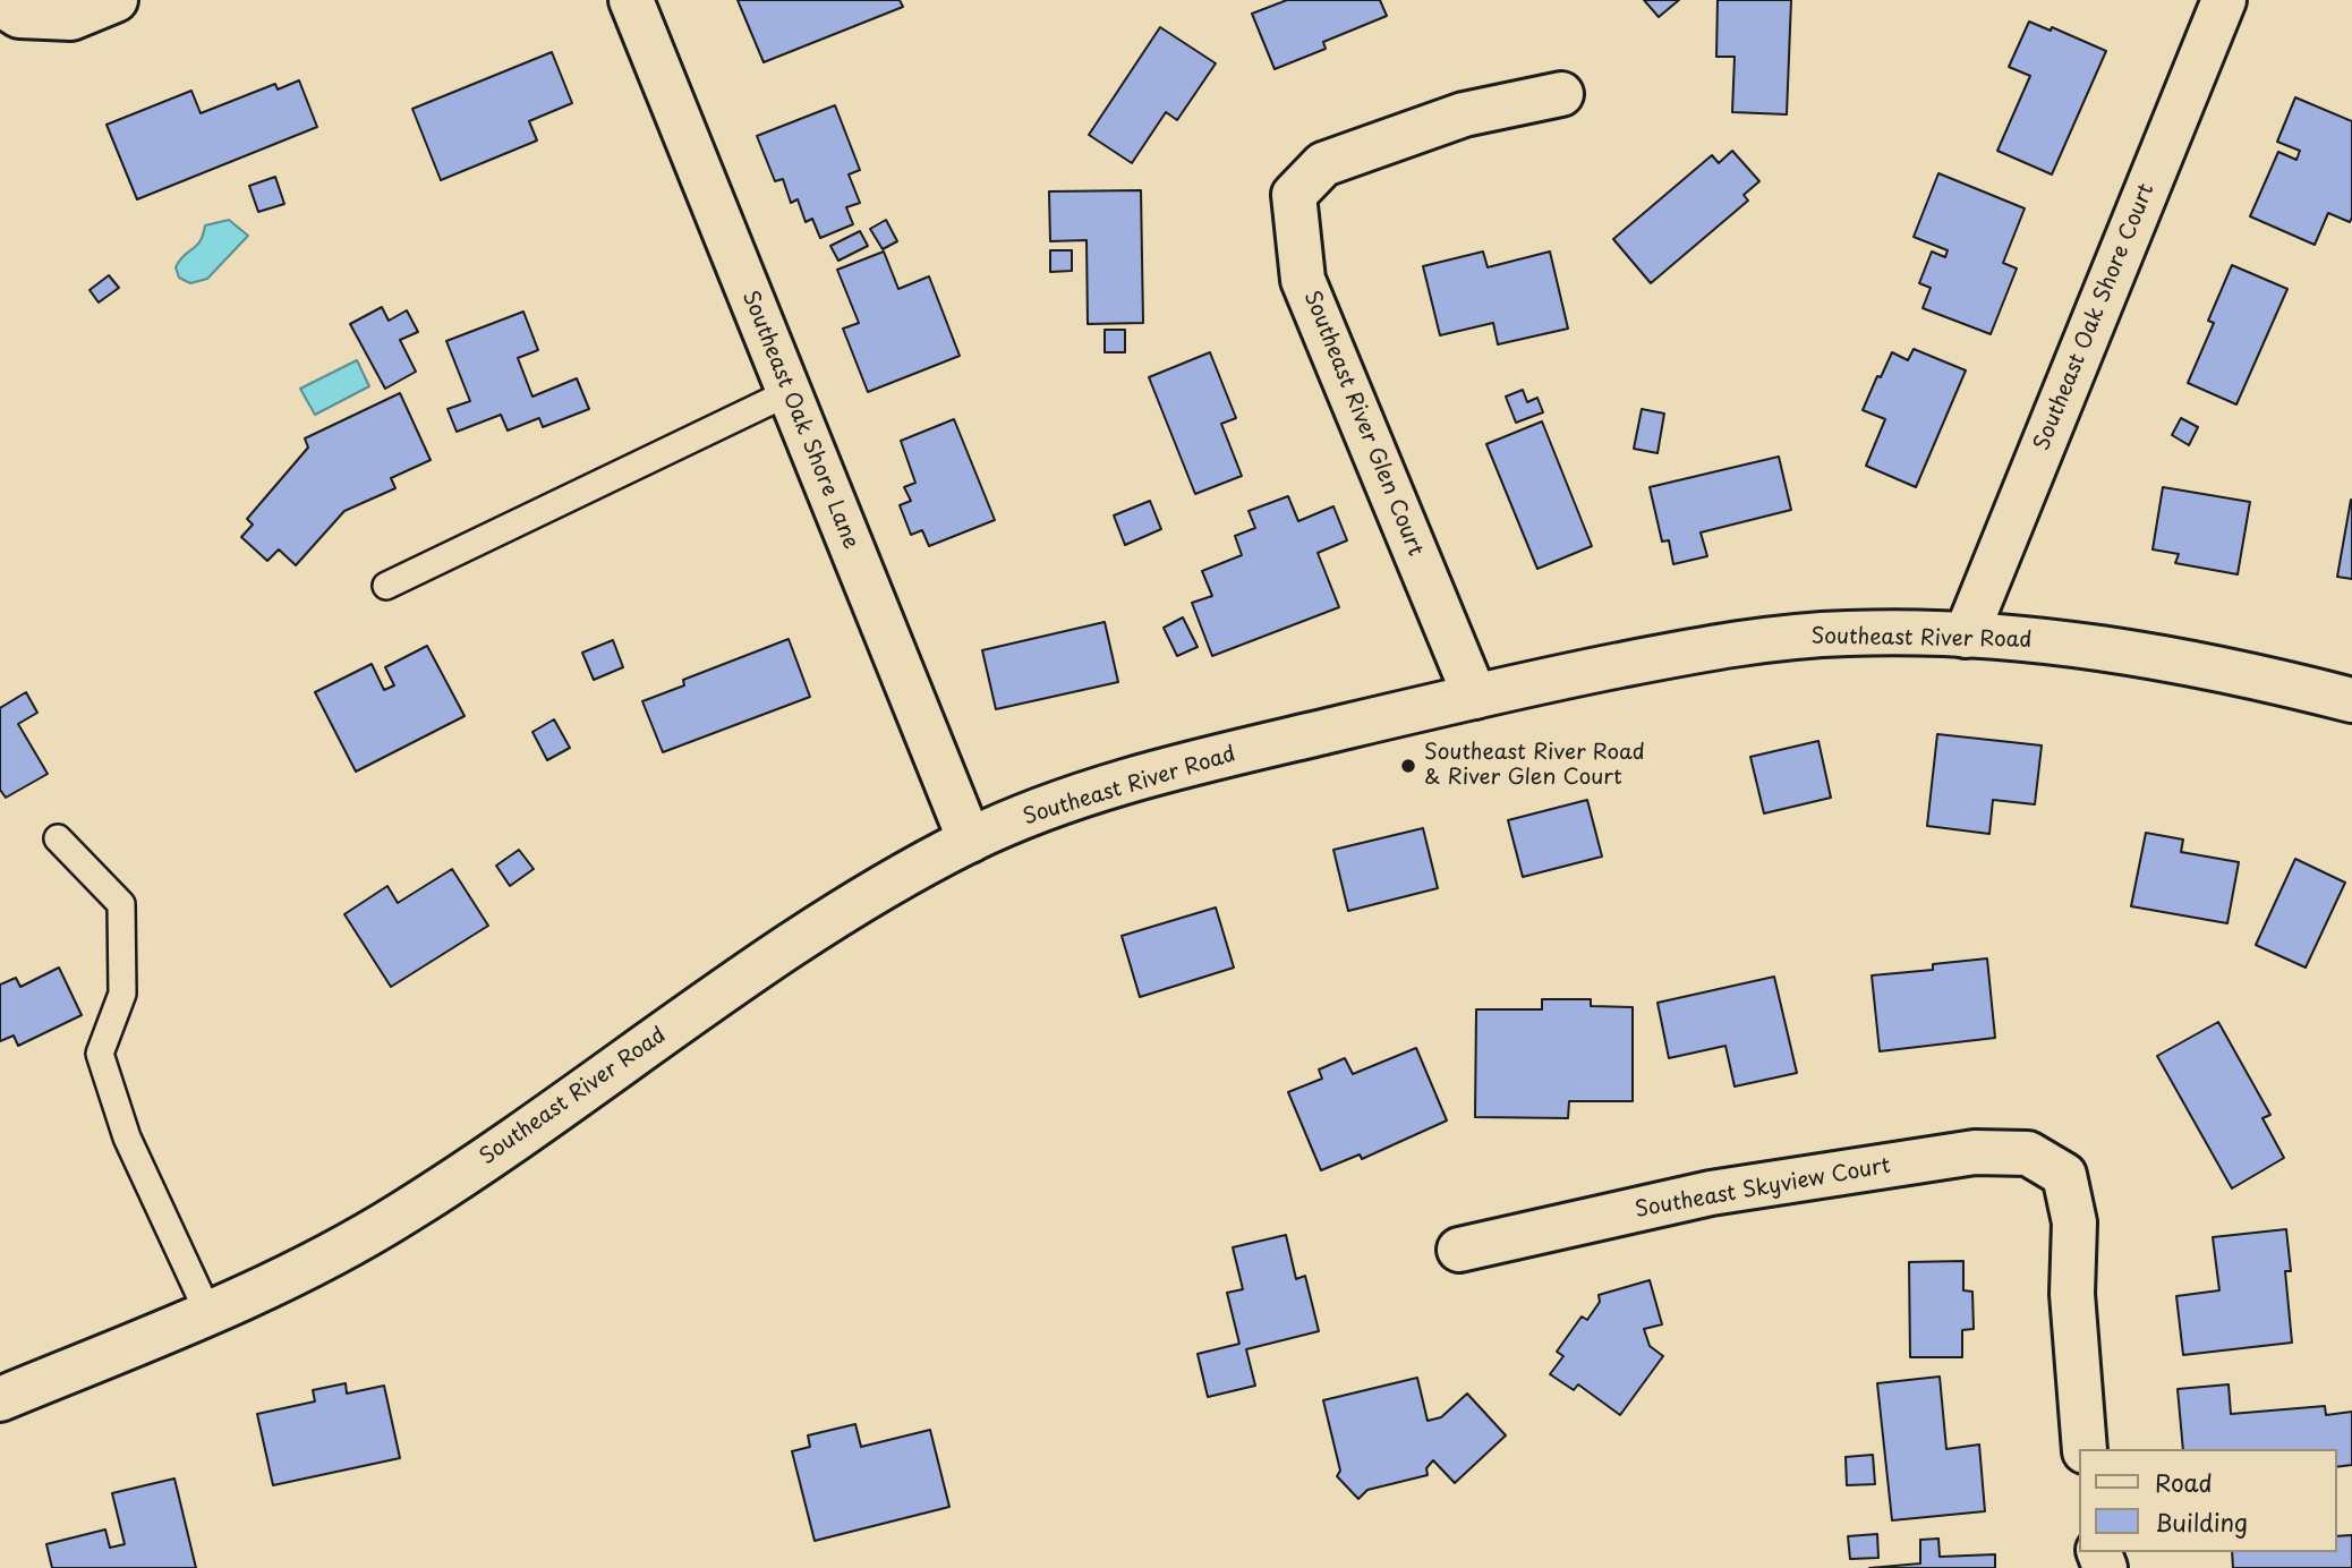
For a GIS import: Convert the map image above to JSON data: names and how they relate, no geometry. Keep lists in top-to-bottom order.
{
  "streets": {
    "street": [
      "Southeast Oak Shore Court",
      "Southeast Oak Shore Lane",
      "Southeast River Glen Court",
      "Southeast River Road",
      "Southeast Skyview Court"
    ]
  },
  "crossings": [
    ["Southeast Oak Shore Court", "Southeast River Road"],
    ["Southeast Oak Shore Lane", "Southeast River Road"],
    ["Southeast River Glen Court", "Southeast River Road"]
  ],
  "places": ["Southeast River Road & River Glen Court"],
  "legend": ["Road", "Building"]
}
